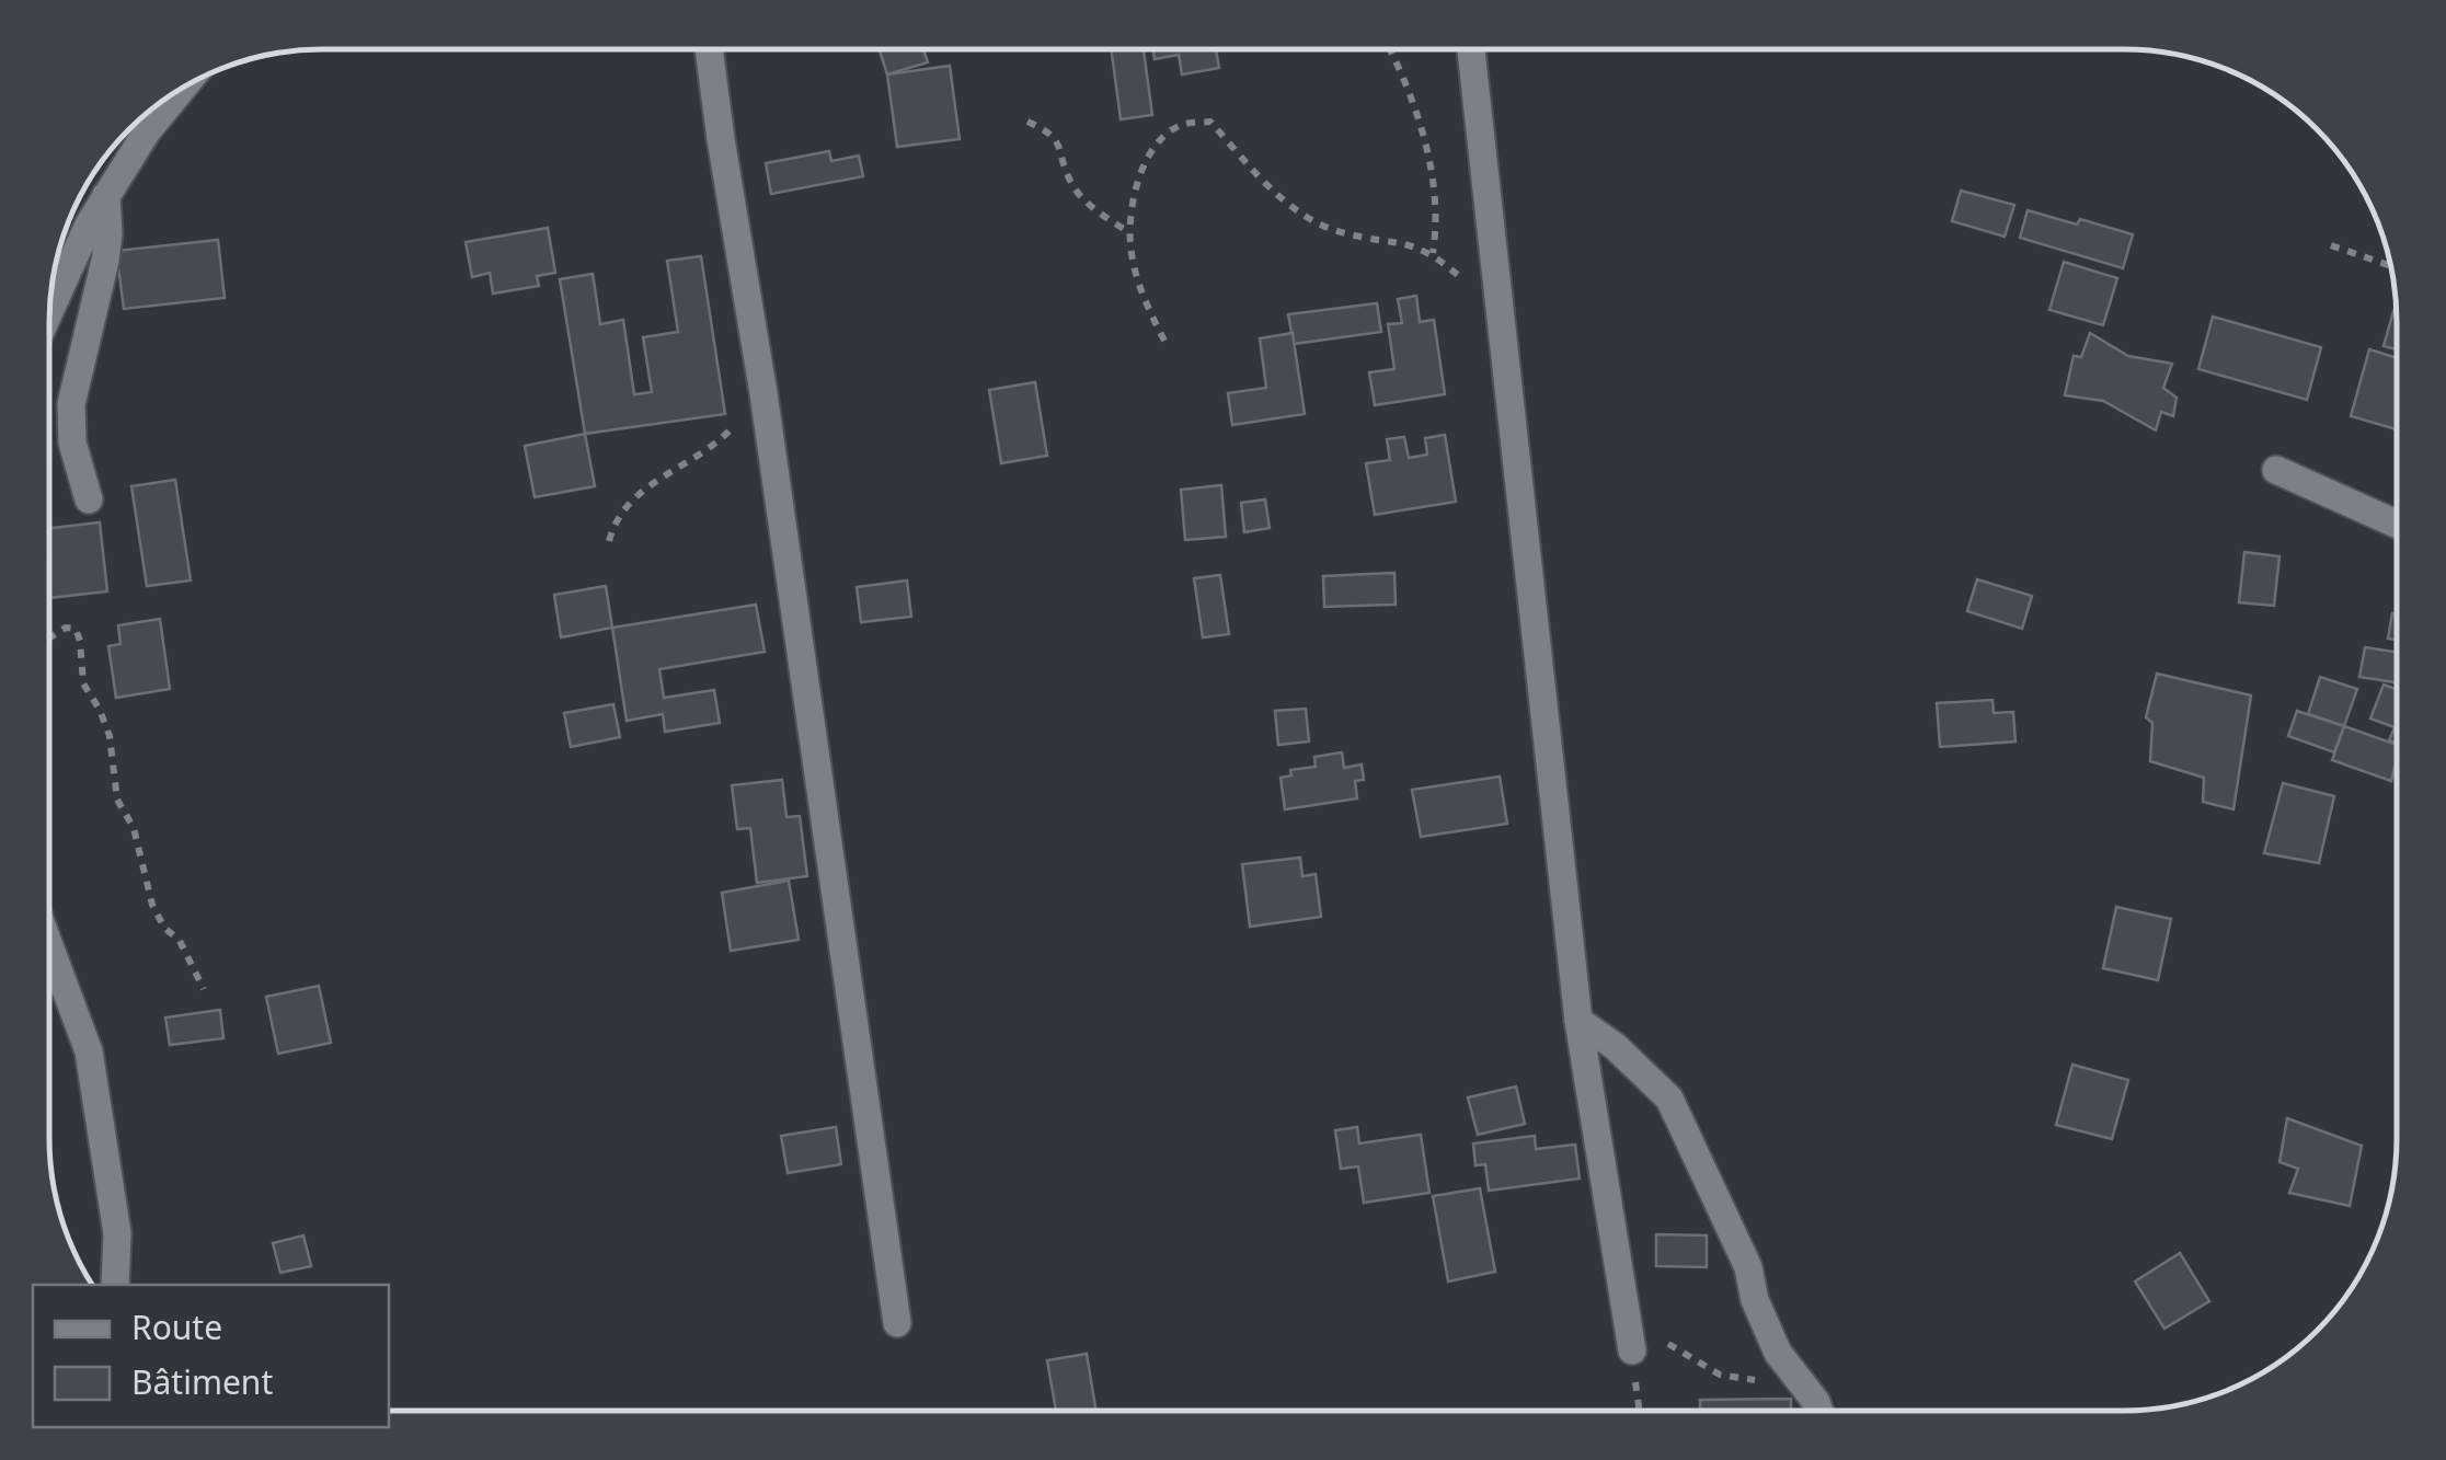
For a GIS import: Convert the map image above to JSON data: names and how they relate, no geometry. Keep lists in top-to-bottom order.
{
  "legend": ["Route", "Bâtiment"]
}
